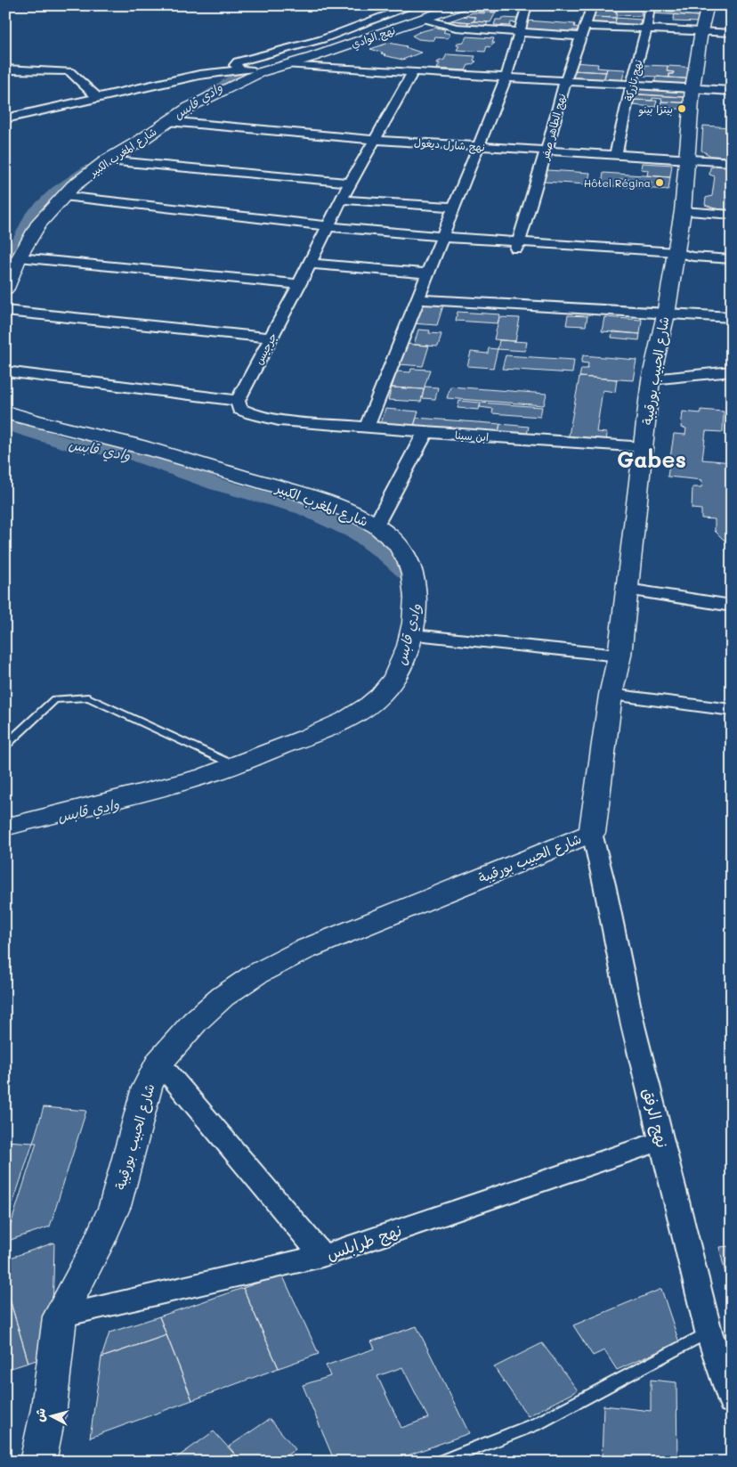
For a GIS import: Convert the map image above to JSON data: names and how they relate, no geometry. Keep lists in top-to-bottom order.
{
  "streets": {
    "street": [
      "نهج الوادي",
      "نهج تازركة",
      "نهج الطاهر صفر",
      "نهج شارل ديغول",
      "شارع المغرب الكبير",
      "جرجيس",
      "شارع الحبيب بورقيبة",
      "ابن سينا",
      "نهج الرفق",
      "نهج طرابلس"
    ]
  },
  "crossings": [
    ["نهج الوادي", "شارع المغرب الكبير"],
    ["نهج تازركة", "نهج شارل ديغول"],
    ["نهج الطاهر صفر", "نهج شارل ديغول"],
    ["نهج شارل ديغول", "شارع المغرب الكبير"],
    ["نهج شارل ديغول", "جرجيس"],
    ["نهج شارل ديغول", "شارع الحبيب بورقيبة"],
    ["جرجيس", "ابن سينا"],
    ["شارع الحبيب بورقيبة", "ابن سينا"],
    ["شارع الحبيب بورقيبة", "نهج الرفق"],
    ["شارع الحبيب بورقيبة", "نهج طرابلس"],
    ["نهج الرفق", "نهج طرابلس"]
  ],
  "districts": ["Gabes"],
  "water": ["وادي قابس"],
  "places": ["بيتزا بينو", "Hôtel Régina"],
  "north": "left"
}
